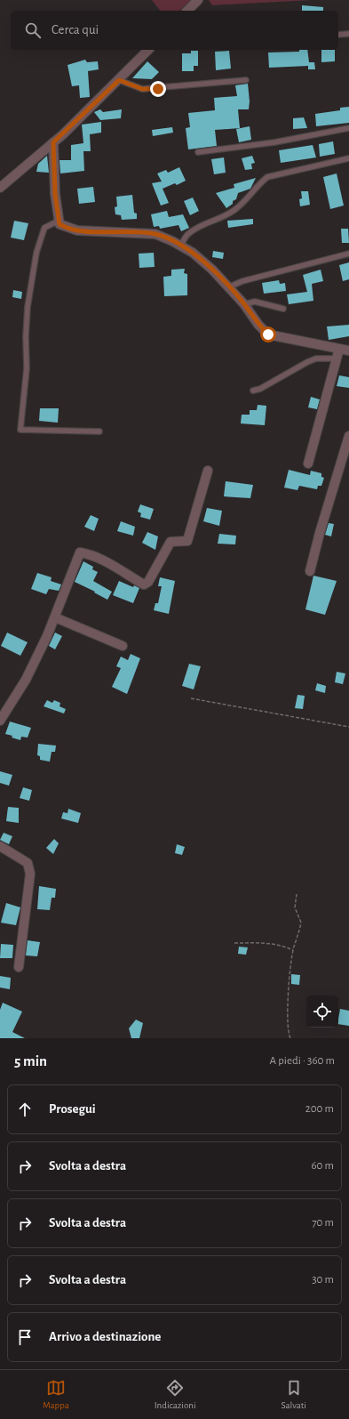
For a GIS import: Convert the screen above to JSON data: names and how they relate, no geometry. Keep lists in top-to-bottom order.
{
  "page": {
    "search": "Cerca qui",
    "heading": ["5 min", "A piedi · 360 m"],
    "list": [
      ["Prosegui", "200 m"],
      ["Svolta a destra", "60 m"],
      ["Svolta a destra", "70 m"],
      ["Svolta a destra", "30 m"],
      "Arrivo a destinazione"
    ],
    "nav": ["Mappa", "Indicazioni", "Salvati"]
  }
}
